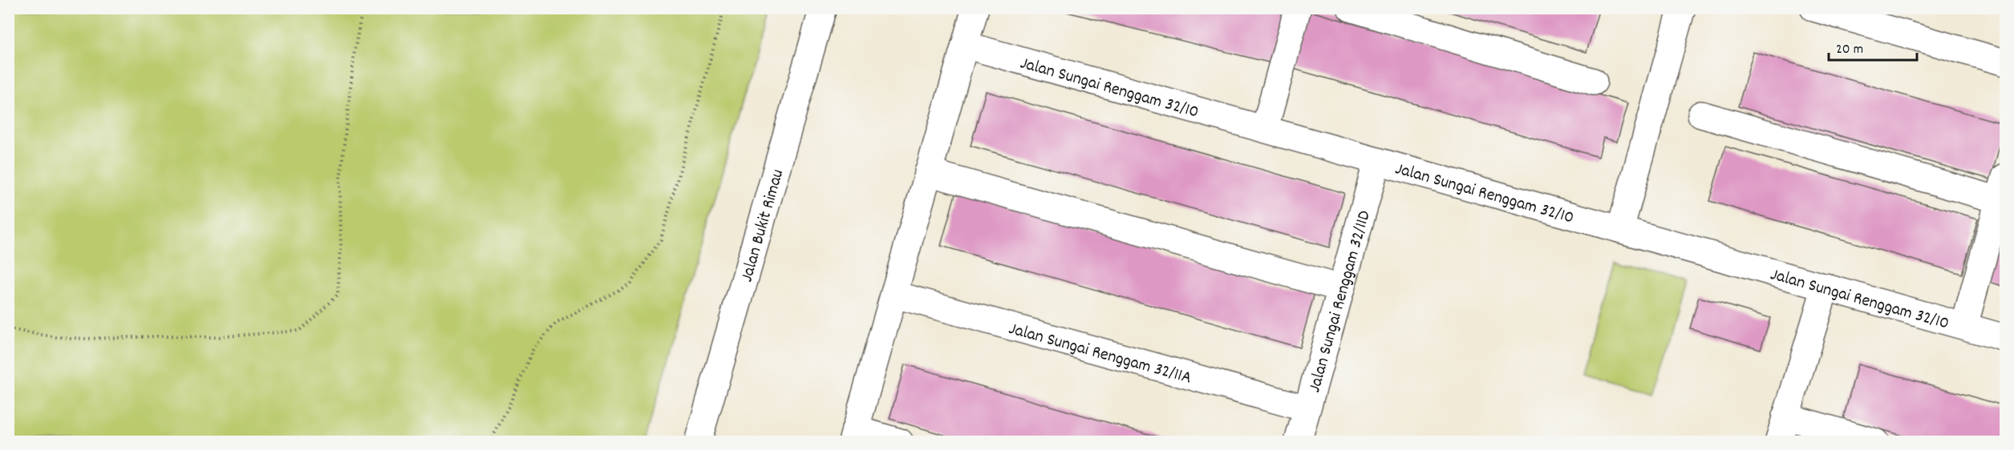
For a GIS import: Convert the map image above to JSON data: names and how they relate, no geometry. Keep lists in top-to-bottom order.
{
  "streets": {
    "street": [
      "Jalan Sungai Renggam 32/10",
      "Jalan Bukit Rimau",
      "Jalan Sungai Renggam 32/11D",
      "Jalan Sungai Renggam 32/11A"
    ]
  },
  "crossings": [
    ["Jalan Sungai Renggam 32/10", "Jalan Sungai Renggam 32/11D"],
    ["Jalan Sungai Renggam 32/11D", "Jalan Sungai Renggam 32/11A"]
  ],
  "scale_bar": "20 m"
}
